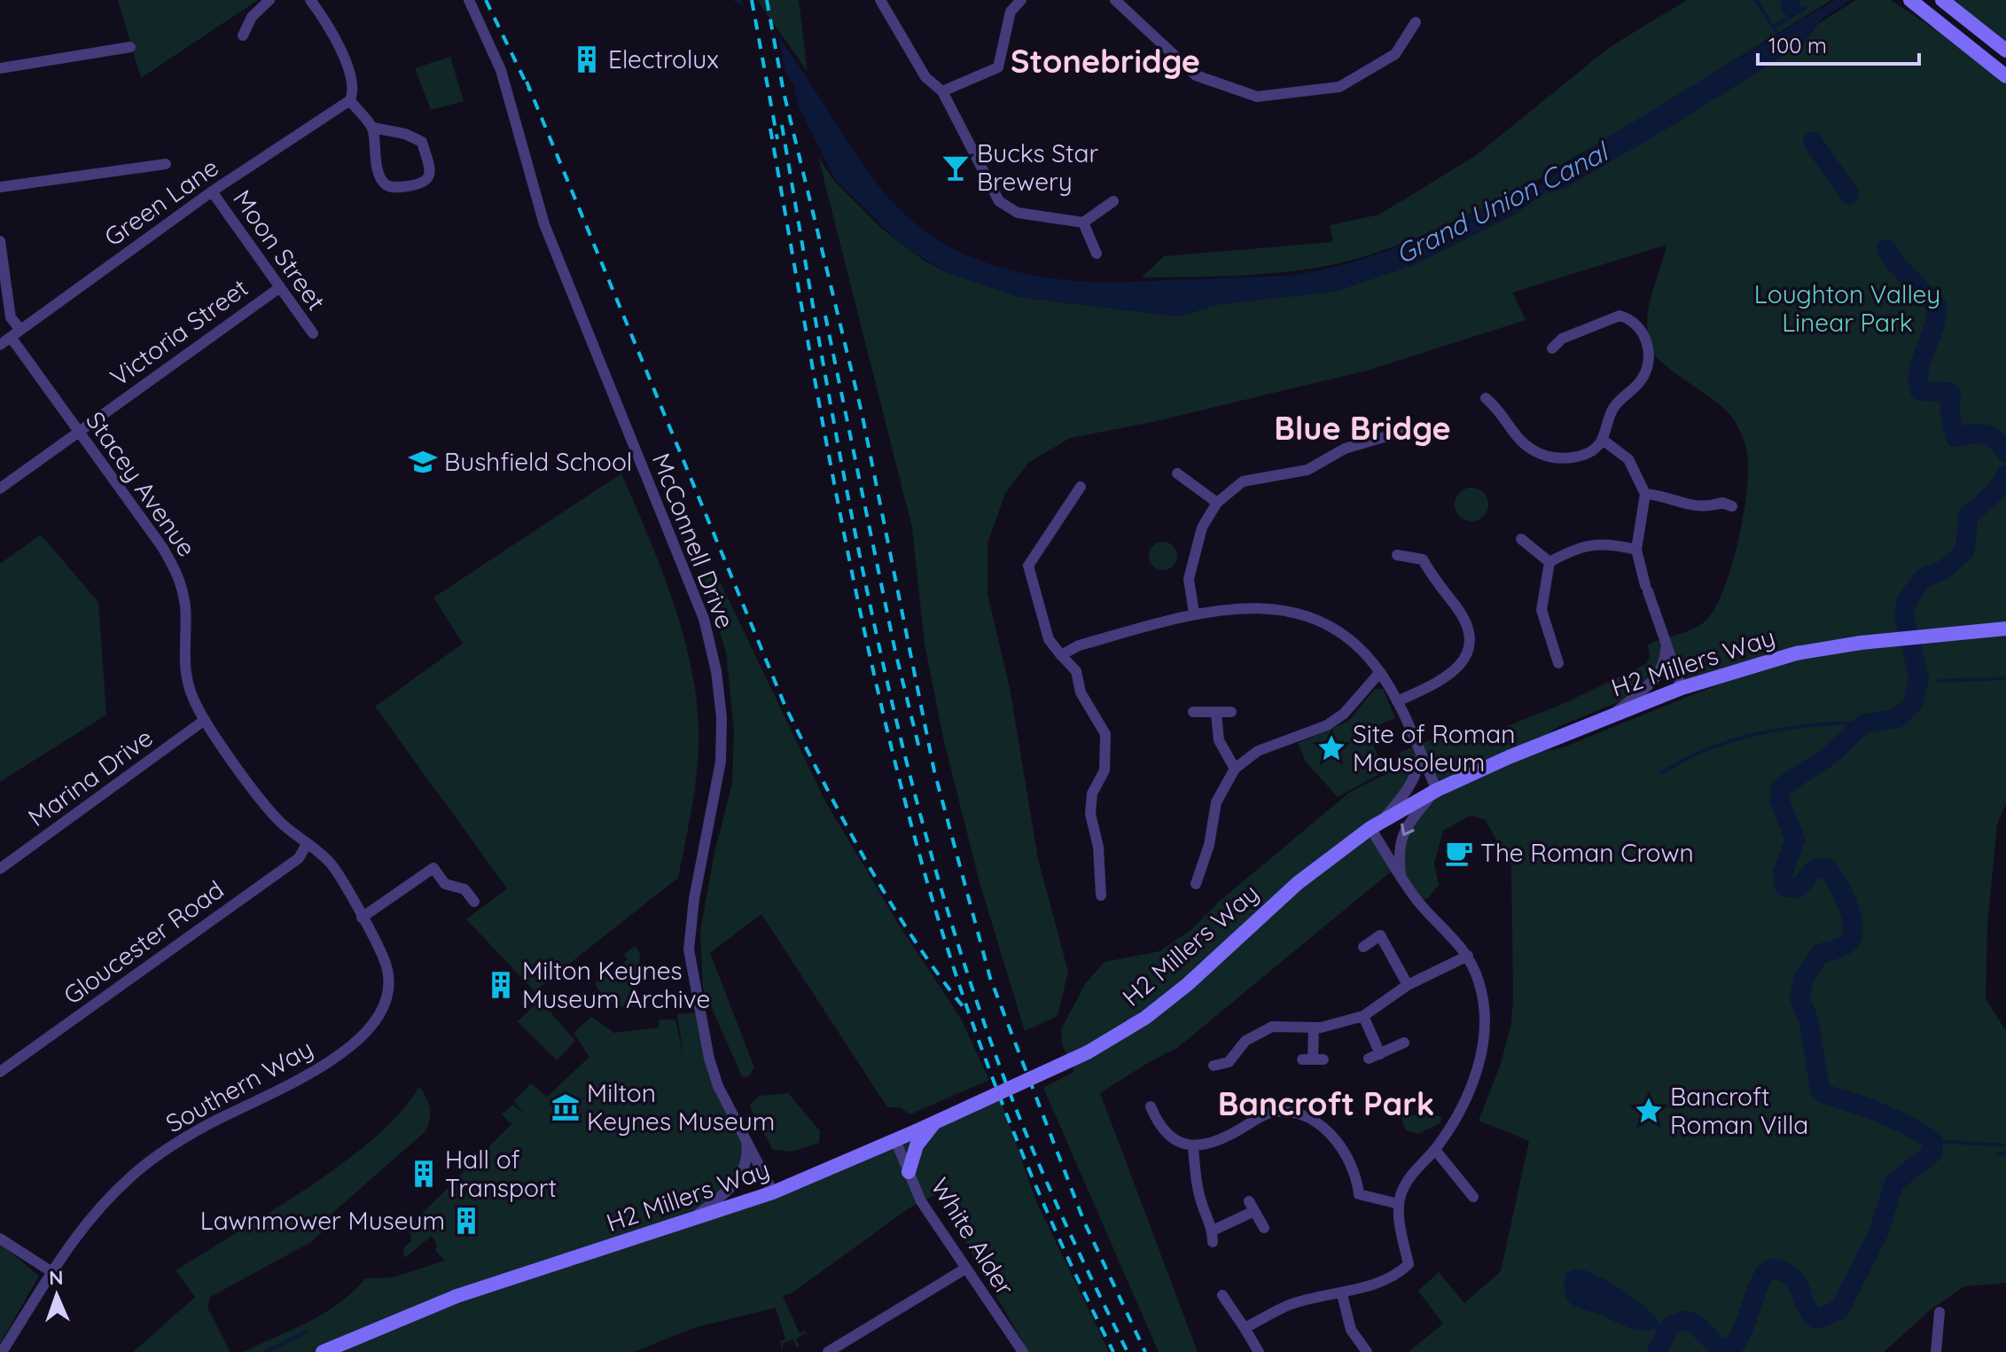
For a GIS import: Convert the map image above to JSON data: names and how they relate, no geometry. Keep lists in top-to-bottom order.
{
  "streets": {
    "street": [
      "Green Lane",
      "Moon Street",
      "Victoria Street",
      "Stacey Avenue",
      "McConnell Drive",
      "H2 Millers Way",
      "Marina Drive",
      "Gloucester Road",
      "Southern Way",
      "White Alder"
    ]
  },
  "crossings": [
    ["Green Lane", "Moon Street"],
    ["Green Lane", "Stacey Avenue"],
    ["Moon Street", "Victoria Street"],
    ["Victoria Street", "Stacey Avenue"],
    ["Stacey Avenue", "Marina Drive"],
    ["Stacey Avenue", "Gloucester Road"],
    ["Stacey Avenue", "Southern Way"],
    ["McConnell Drive", "H2 Millers Way"],
    ["H2 Millers Way", "White Alder"],
    ["Gloucester Road", "Southern Way"]
  ],
  "districts": ["Stonebridge", "Blue Bridge", "Bancroft Park"],
  "water": ["Grand Union Canal"],
  "parks": ["Loughton Valley Linear Park"],
  "places": {
    "building": [
      "Electrolux",
      "Milton Keynes Museum Archive",
      "Hall of Transport",
      "Lawnmower Museum"
    ],
    "bar": ["Bucks Star Brewery"],
    "school or university": ["Bushfield School"],
    "place": ["Site of Roman Mausoleum", "Bancroft Roman Villa"],
    "cafe": ["The Roman Crown"],
    "museum": ["Milton Keynes Museum"]
  },
  "scale_bar": "100 m",
  "north": "top"
}
